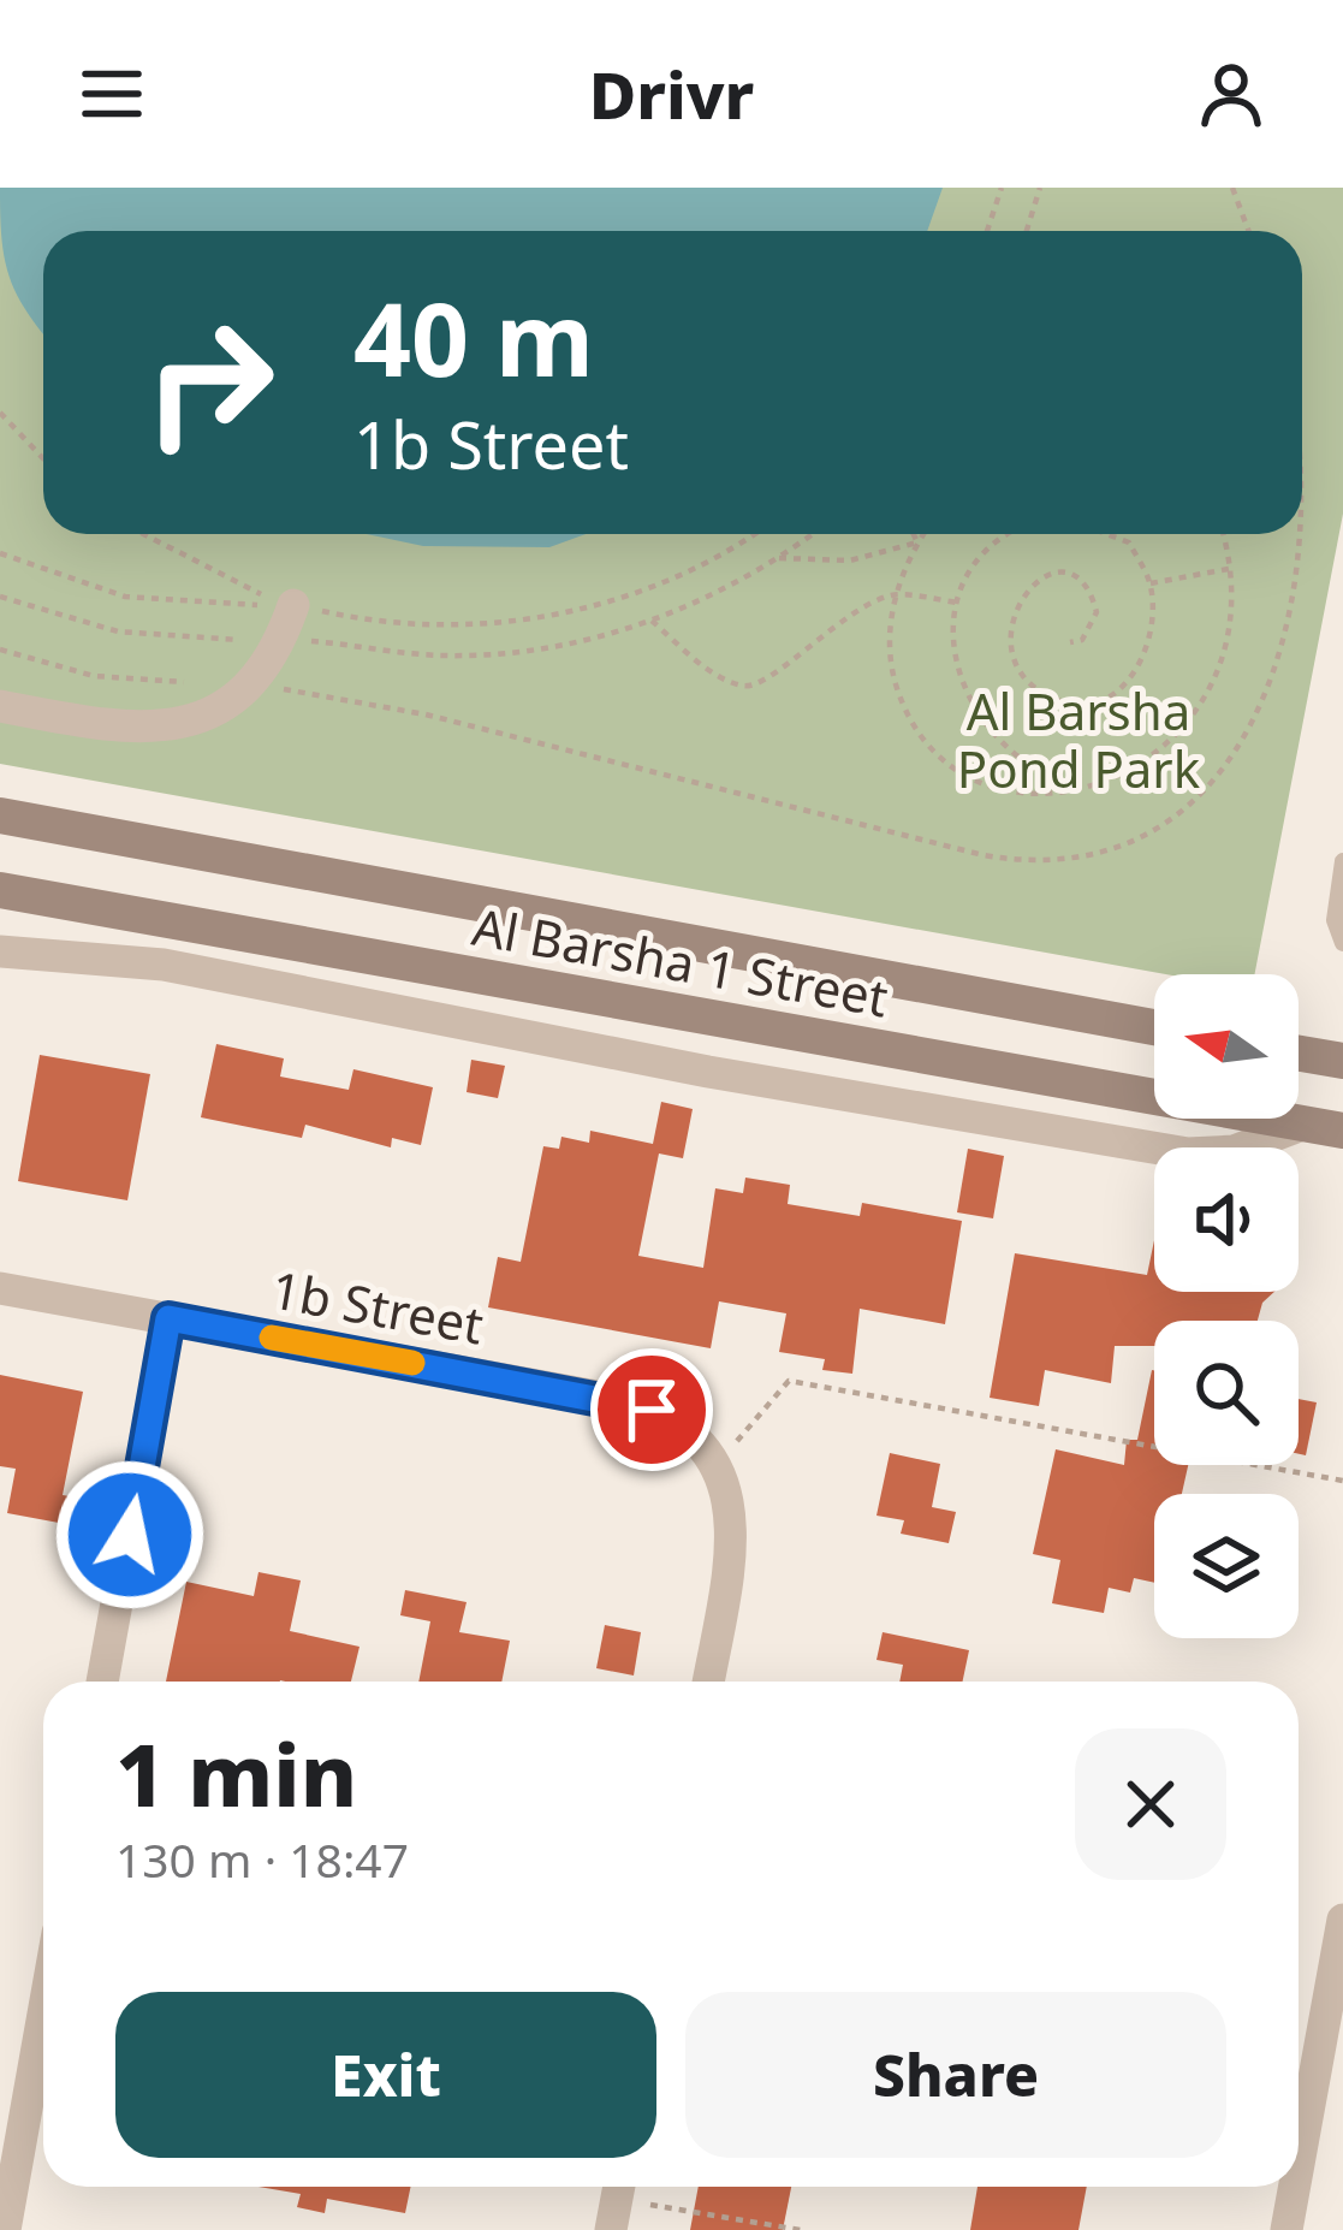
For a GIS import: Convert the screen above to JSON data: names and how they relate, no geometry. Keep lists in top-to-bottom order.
{
  "streets": {
    "street": ["Al Barsha 1 Street", "1b Street"]
  },
  "parks": ["Al Barsha Pond Park"],
  "north": "left",
  "page": {
    "header": "Drivr",
    "turn": ["40 m", "1b Street"],
    "heading": ["1 min", "130 m · 18:47"],
    "buttons": ["Exit", "Share"]
  }
}
